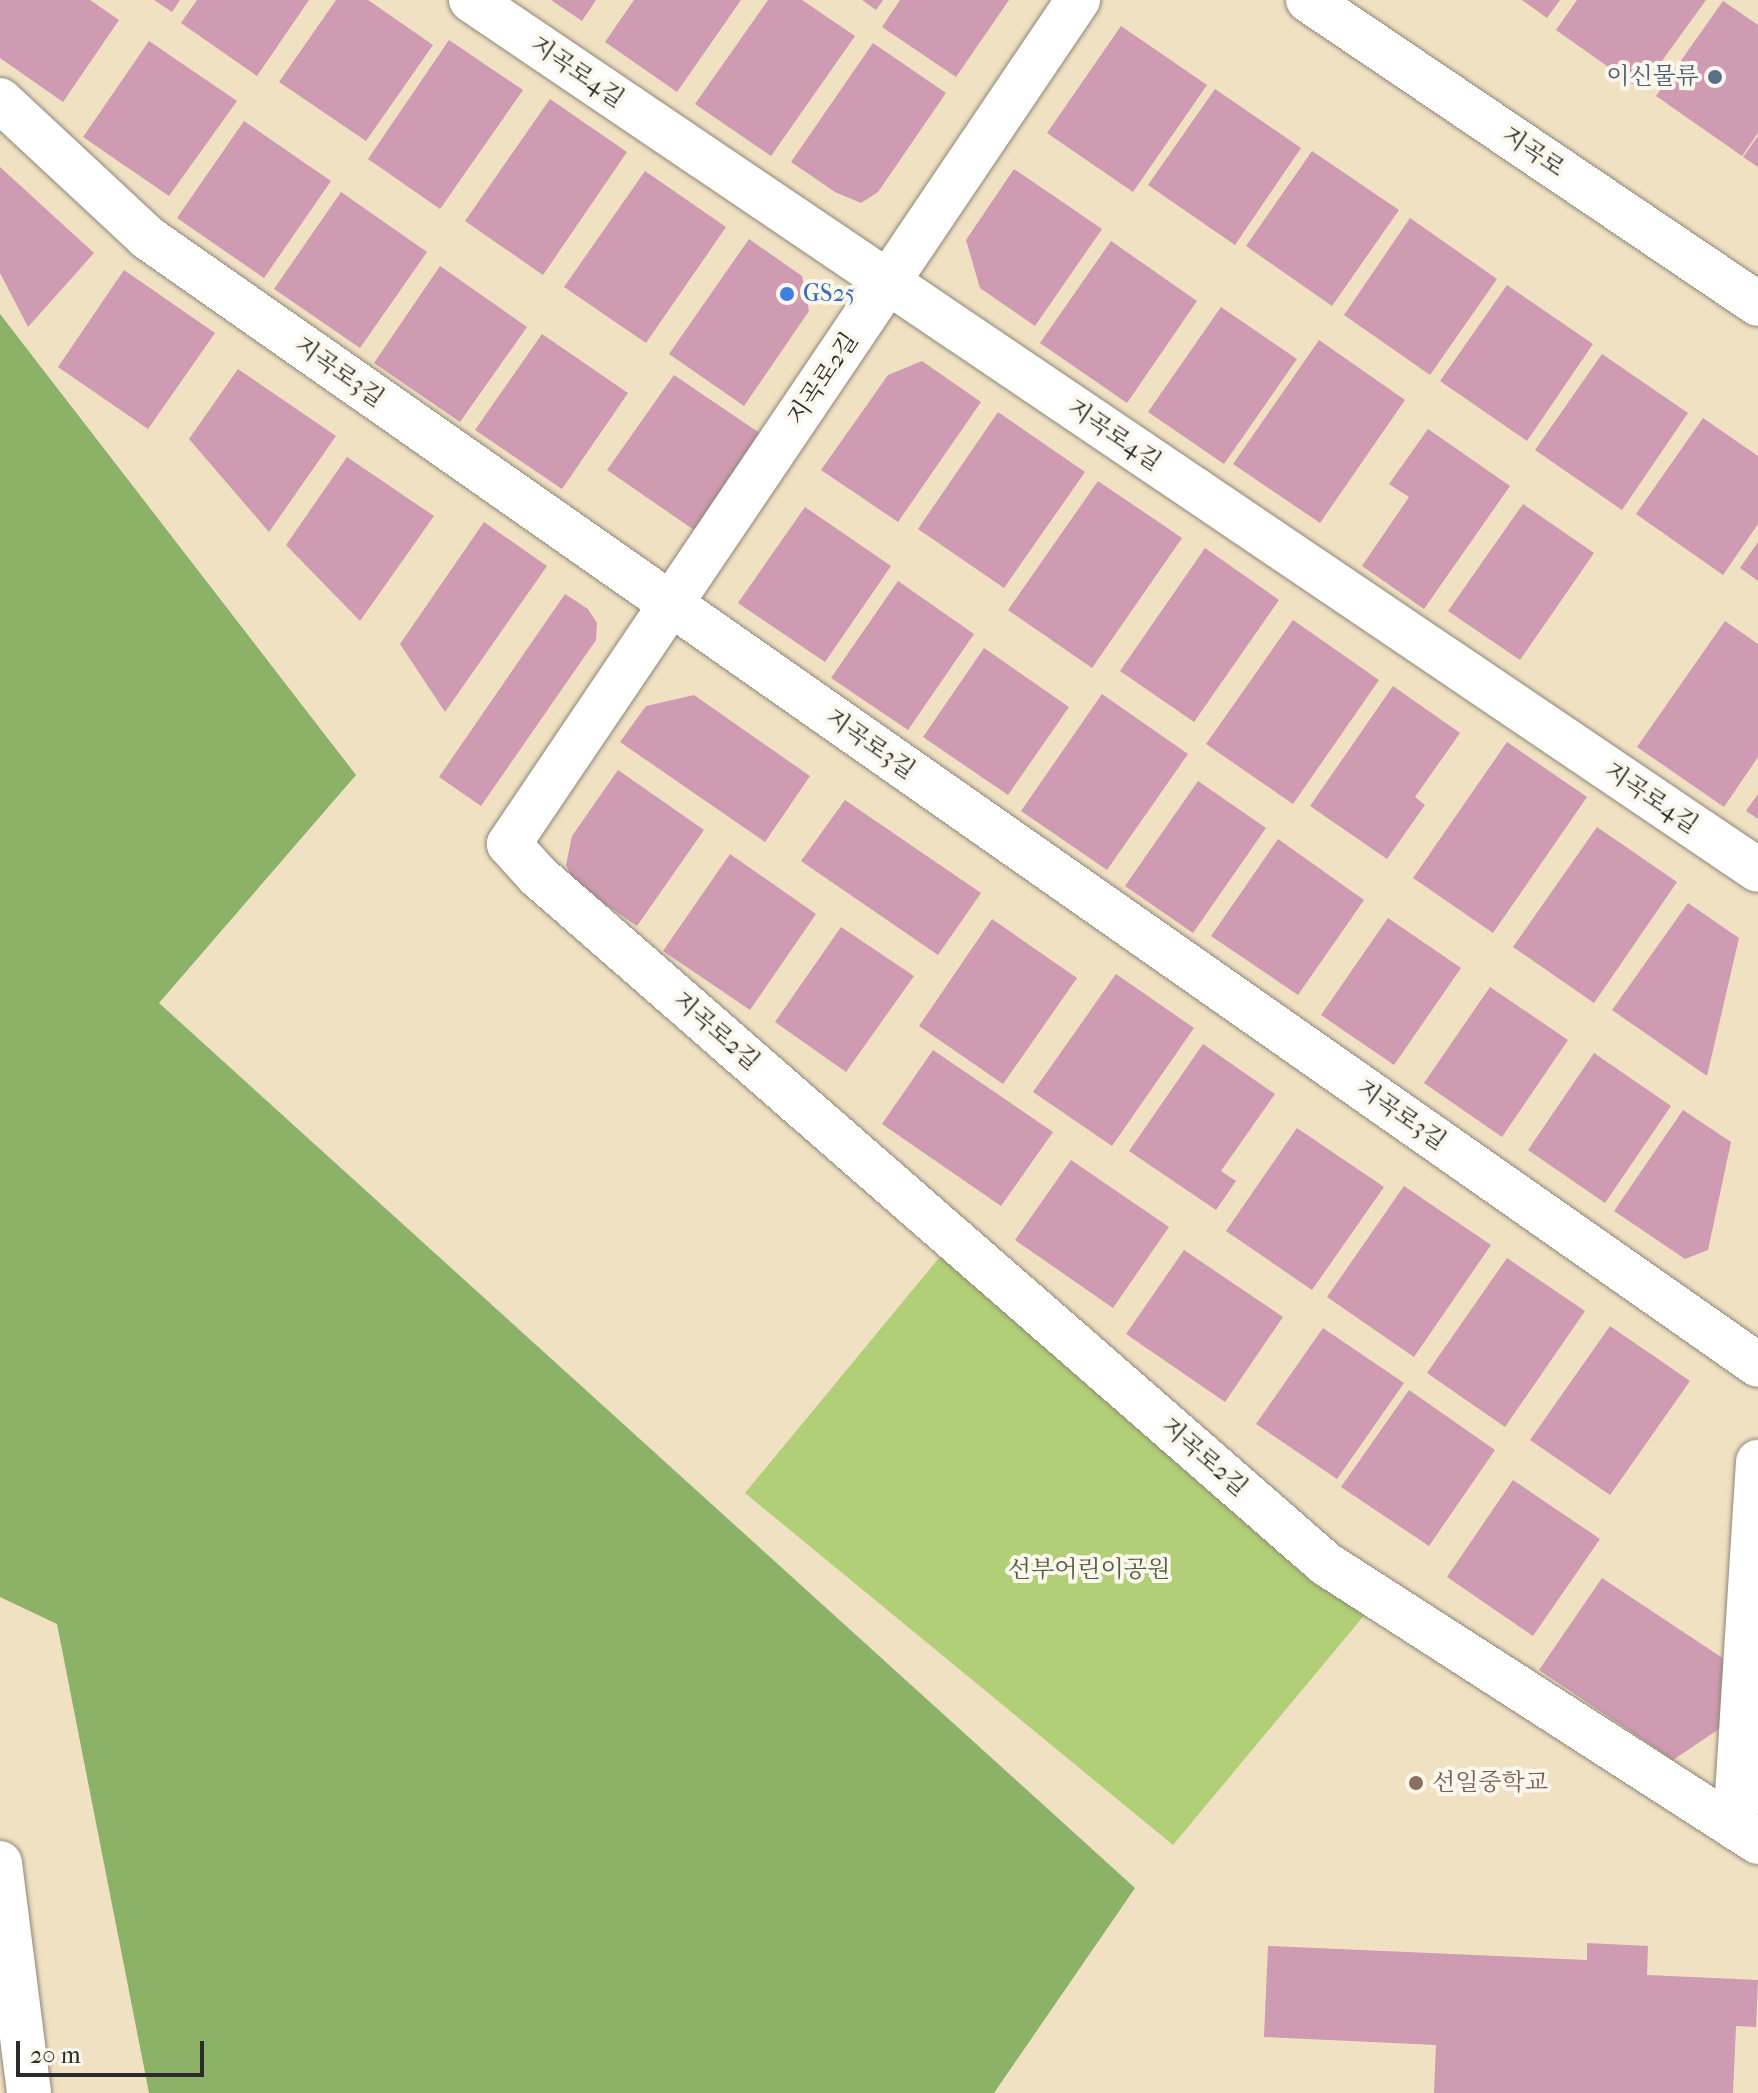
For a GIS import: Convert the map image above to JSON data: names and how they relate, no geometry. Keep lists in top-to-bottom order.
{
  "streets": {
    "street": [
      "지곡로4길",
      "지곡로",
      "지곡로3길",
      "지곡로2길"
    ]
  },
  "crossings": [
    ["지곡로4길", "지곡로2길"],
    ["지곡로3길", "지곡로2길"]
  ],
  "parks": ["선부어린이공원"],
  "places": ["이신물류", "GS25", "선일중학교"],
  "scale_bar": "20 m"
}
